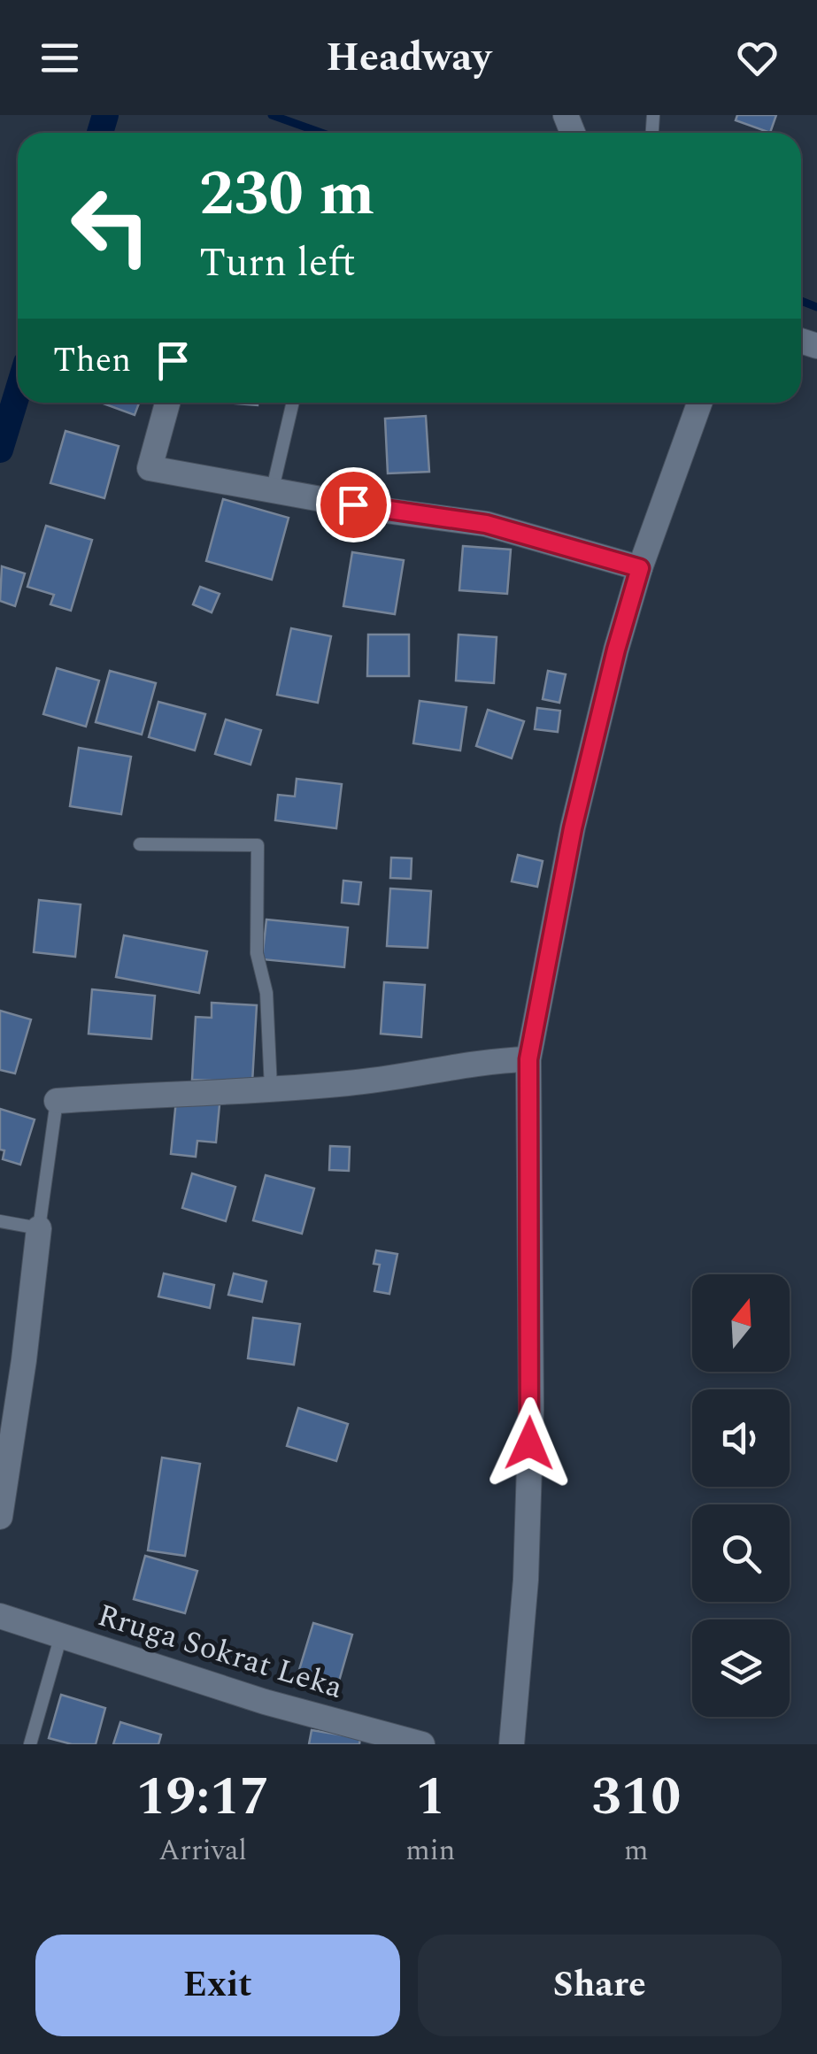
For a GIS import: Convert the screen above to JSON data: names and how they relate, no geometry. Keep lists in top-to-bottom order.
{
  "streets": {
    "street": ["Rruga Sokrat Leka"]
  },
  "north": "top",
  "page": {
    "header": "Headway",
    "turn": ["230 m", "Turn left"],
    "then": "Then",
    "eta": [
      "19:17",
      "Arrival",
      "1",
      "min",
      "310",
      "m"
    ],
    "buttons": ["Exit", "Share"]
  }
}
